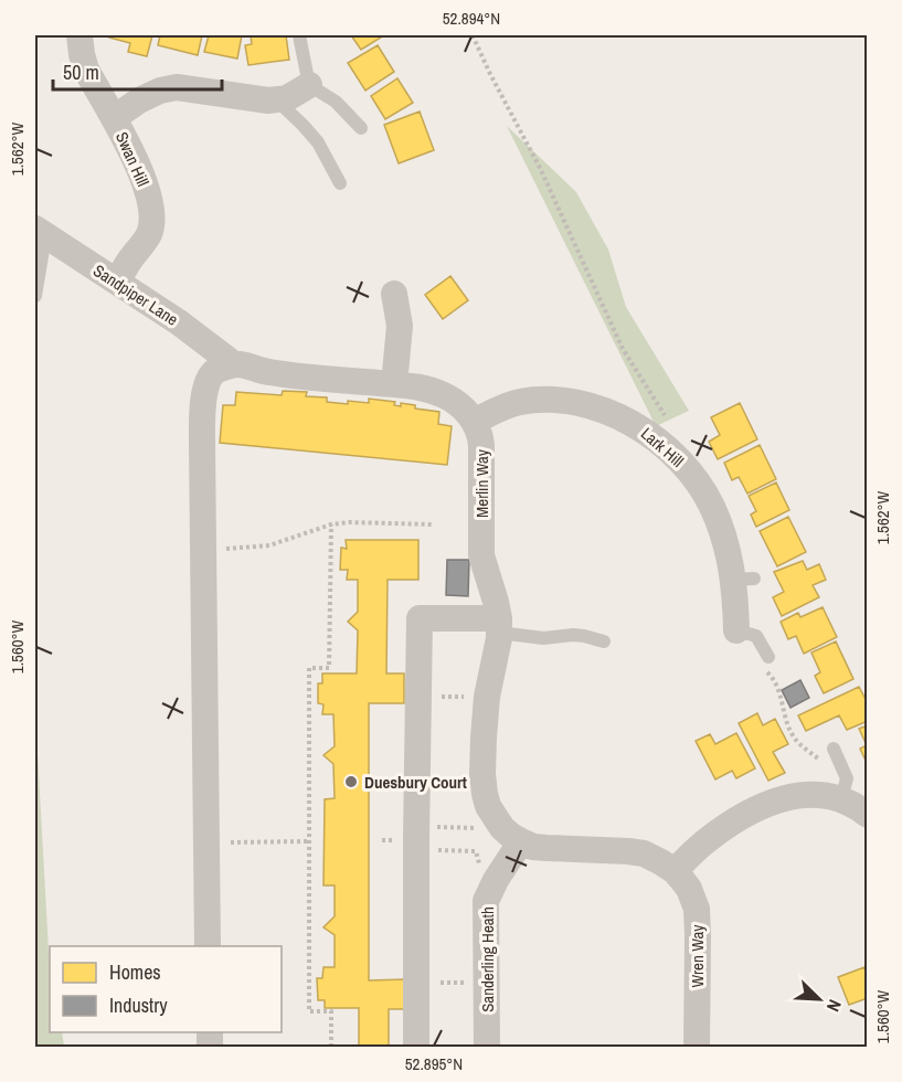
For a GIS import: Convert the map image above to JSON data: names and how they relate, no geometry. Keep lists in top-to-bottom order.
{
  "streets": {
    "street": [
      "Swan Hill",
      "Sandpiper Lane",
      "Lark Hill",
      "Merlin Way",
      "Wren Way",
      "Sanderling Heath"
    ]
  },
  "crossings": [
    ["Swan Hill", "Sandpiper Lane"],
    ["Lark Hill", "Merlin Way"],
    ["Merlin Way", "Wren Way"],
    ["Merlin Way", "Sanderling Heath"]
  ],
  "places": ["Duesbury Court"],
  "legend": ["Homes", "Industry"],
  "scale_bar": "50 m",
  "north": "bottom right",
  "coordinates": [
    "52.894°N",
    "1.562°W",
    "1.560°W",
    "52.895°N"
  ]
}
